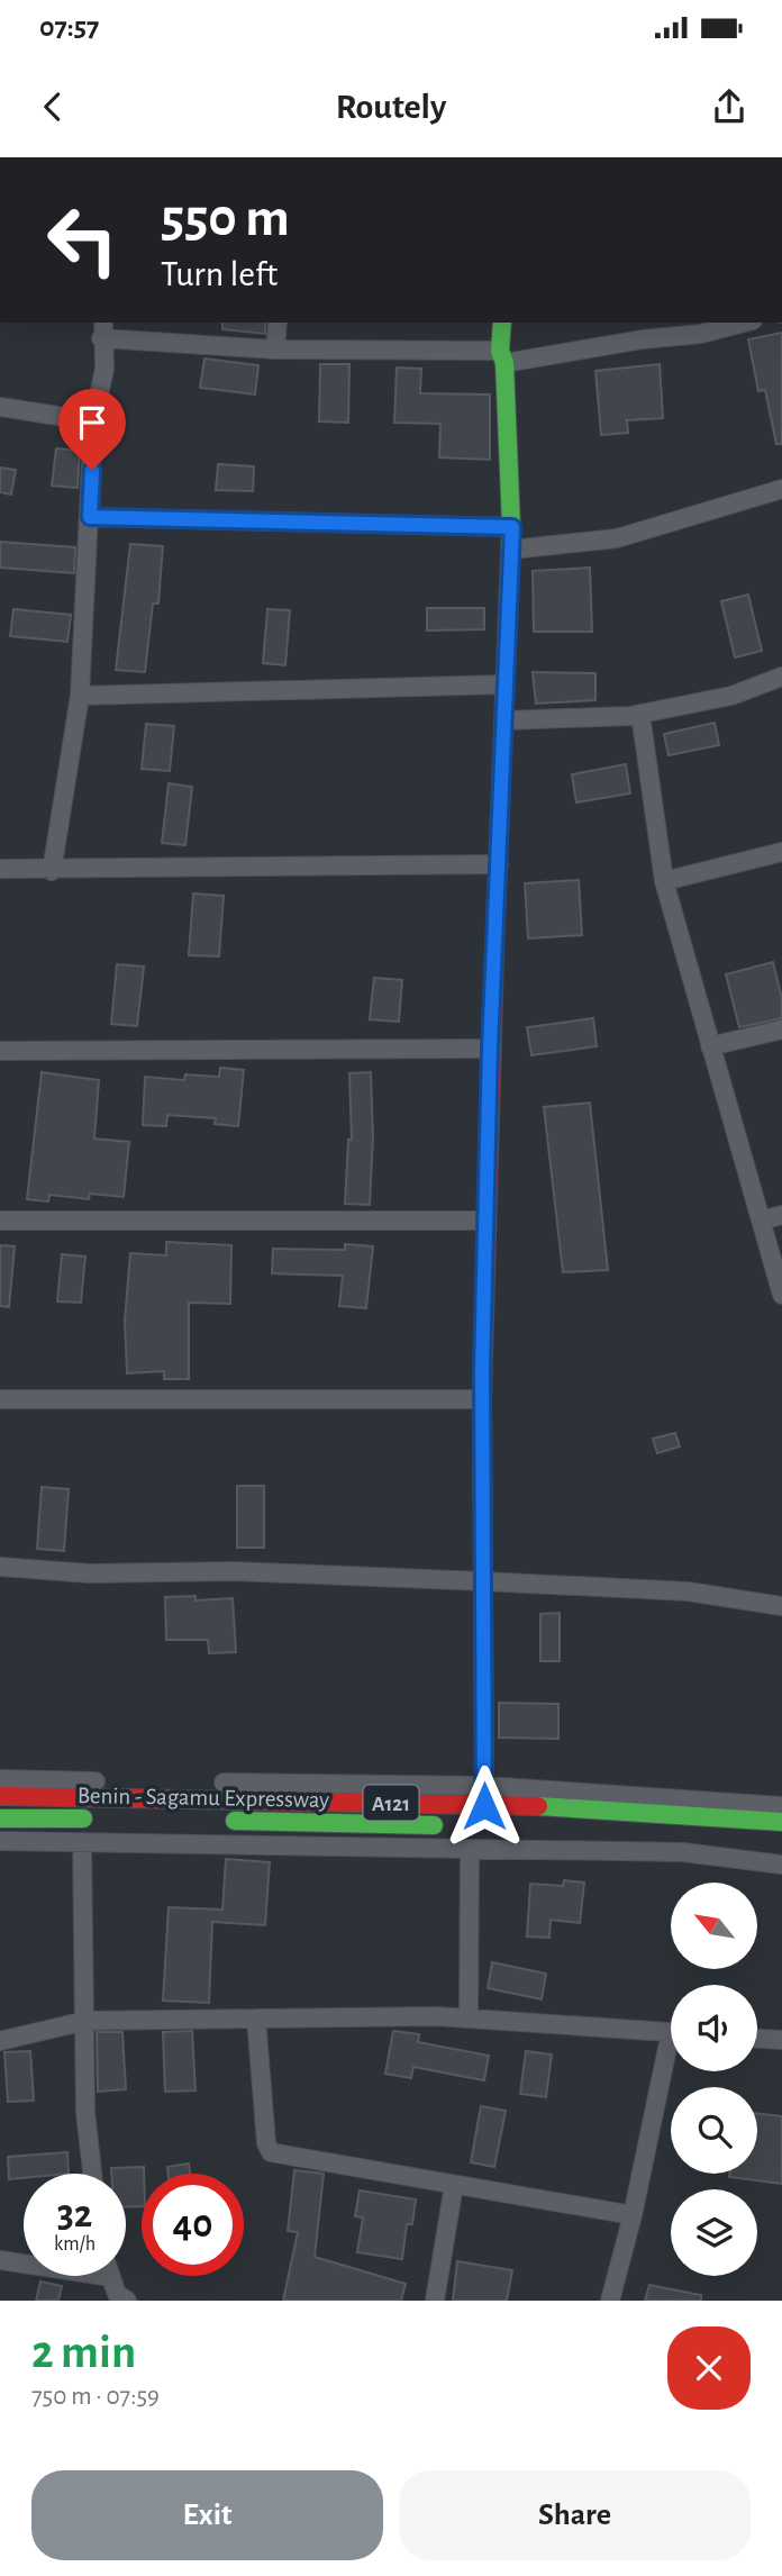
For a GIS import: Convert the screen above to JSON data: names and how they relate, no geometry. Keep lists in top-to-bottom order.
{
  "streets": {
    "main road": ["Benin - Sagamu Expressway", "A121"]
  },
  "north": "top left",
  "page": {
    "status": "07:57",
    "header": "Routely",
    "turn": ["550 m", "Turn left"],
    "speed": "32 km/h",
    "limit": "40",
    "heading": ["2 min", "750 m · 07:59"],
    "buttons": ["Exit", "Share"]
  }
}
